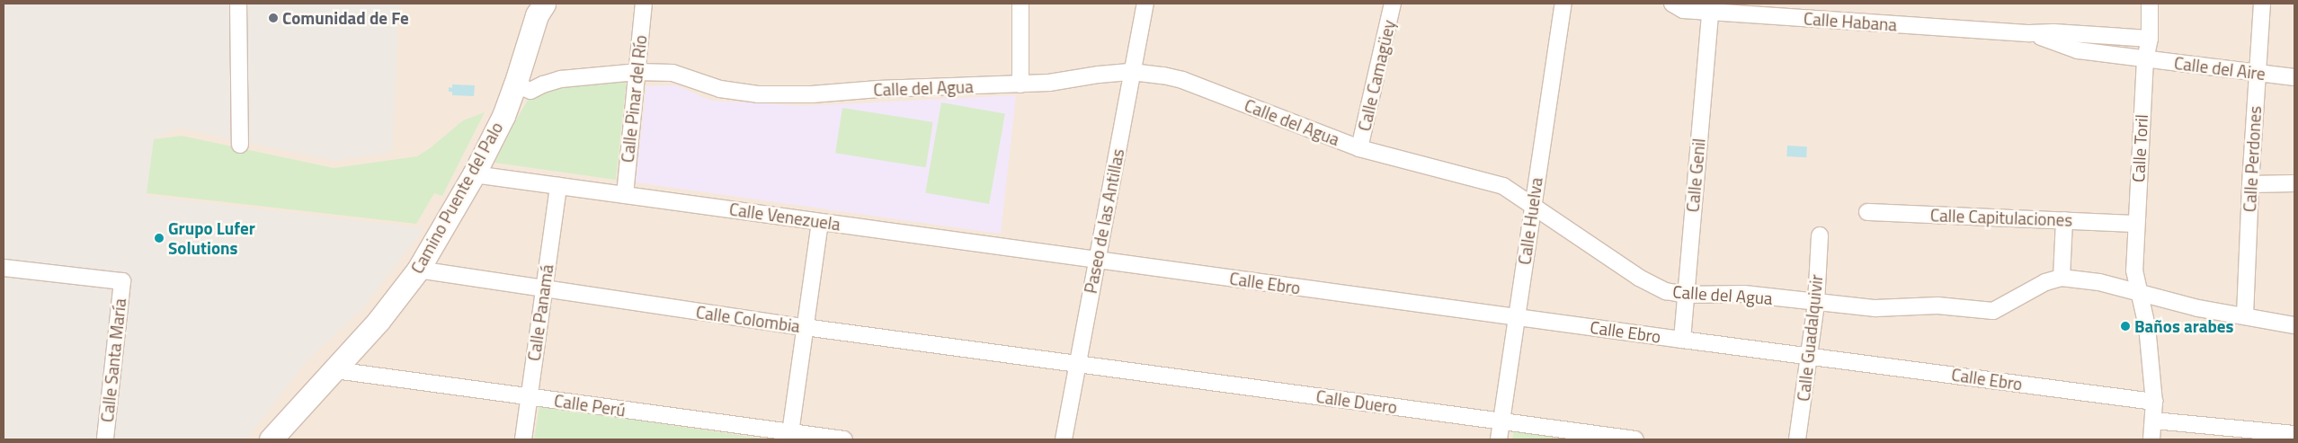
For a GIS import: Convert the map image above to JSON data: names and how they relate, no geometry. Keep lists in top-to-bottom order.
{
  "streets": {
    "street": [
      "Calle Habana",
      "Calle del Aire",
      "Calle Camagüey",
      "Calle del Agua",
      "Calle Pinar del Río",
      "Calle Toril",
      "Calle Perdones",
      "Calle Genil",
      "Camino Puente del Palo",
      "Calle Venezuela",
      "Calle Capitulaciones",
      "Paseo de las Antillas",
      "Calle Huelva",
      "Calle Ebro",
      "Calle Panamá",
      "Calle Colombia",
      "Calle Guadalquivir",
      "Calle Santa María",
      "Calle Duero",
      "Calle Perú"
    ]
  },
  "crossings": [
    ["Calle Habana", "Calle del Aire"],
    ["Calle Habana", "Calle Toril"],
    ["Calle Habana", "Calle Genil"],
    ["Calle del Aire", "Calle Toril"],
    ["Calle del Aire", "Calle Perdones"],
    ["Calle Camagüey", "Calle del Agua"],
    ["Calle del Agua", "Calle Pinar del Río"],
    ["Calle del Agua", "Calle Toril"],
    ["Calle del Agua", "Calle Perdones"],
    ["Calle del Agua", "Calle Genil"],
    ["Calle del Agua", "Camino Puente del Palo"],
    ["Calle del Agua", "Paseo de las Antillas"],
    ["Calle del Agua", "Calle Huelva"],
    ["Calle del Agua", "Calle Guadalquivir"],
    ["Calle Pinar del Río", "Calle Venezuela"],
    ["Calle Toril", "Calle Capitulaciones"],
    ["Calle Toril", "Calle Ebro"],
    ["Calle Genil", "Calle Ebro"],
    ["Camino Puente del Palo", "Calle Venezuela"],
    ["Camino Puente del Palo", "Calle Colombia"],
    ["Camino Puente del Palo", "Calle Perú"],
    ["Calle Venezuela", "Paseo de las Antillas"],
    ["Calle Venezuela", "Calle Ebro"],
    ["Calle Venezuela", "Calle Panamá"],
    ["Paseo de las Antillas", "Calle Ebro"],
    ["Paseo de las Antillas", "Calle Colombia"],
    ["Paseo de las Antillas", "Calle Duero"],
    ["Calle Huelva", "Calle Ebro"],
    ["Calle Huelva", "Calle Duero"],
    ["Calle Ebro", "Calle Guadalquivir"],
    ["Calle Panamá", "Calle Colombia"],
    ["Calle Panamá", "Calle Perú"],
    ["Calle Colombia", "Calle Duero"]
  ],
  "places": ["Comunidad de Fe", "Grupo Lufer Solutions", "Baños arabes"]
}
